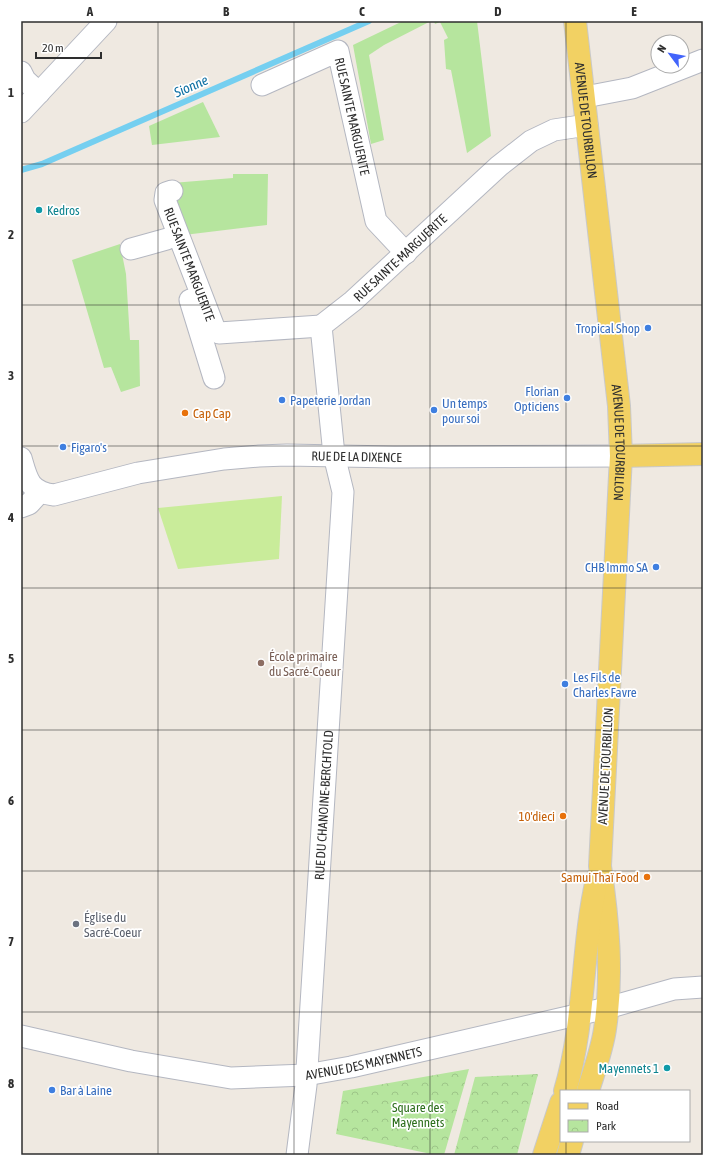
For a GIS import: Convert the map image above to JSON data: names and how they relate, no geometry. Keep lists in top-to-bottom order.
{
  "streets": {
    "main road": ["AVENUE DE TOURBILLON", "RUE DE LA DIXENCE"],
    "street": [
      "RUE SAINTE MARGUERITE",
      "RUE SAINTE-MARGUERITE",
      "RUE DU CHANOINE-BERCHTOLD",
      "AVENUE DES MAYENNETS"
    ]
  },
  "crossings": [
    ["RUE SAINTE MARGUERITE", "RUE SAINTE-MARGUERITE"],
    ["AVENUE DE TOURBILLON", "RUE SAINTE-MARGUERITE"],
    ["AVENUE DE TOURBILLON", "RUE DE LA DIXENCE"],
    ["AVENUE DE TOURBILLON", "AVENUE DES MAYENNETS"],
    ["RUE DE LA DIXENCE", "RUE DU CHANOINE-BERCHTOLD"],
    ["RUE DU CHANOINE-BERCHTOLD", "AVENUE DES MAYENNETS"]
  ],
  "water": ["Sionne"],
  "parks": ["Square des Mayennets"],
  "places": [
    "Kedros",
    "Tropical Shop",
    "Florian Opticiens",
    "Papeterie Jordan",
    "Un temps pour soi",
    "Cap Cap",
    "Figaro's",
    "CHB Immo SA",
    "École primaire du Sacré-Coeur",
    "Les Fils de Charles Favre",
    "10'dieci",
    "Samui Thaï Food",
    "Église du Sacré-Coeur",
    "Mayennets 1",
    "Bar à Laine"
  ],
  "legend": ["Road", "Park"],
  "scale_bar": "20 m",
  "north": "top left",
  "grid": {
    "columns": [
      "A",
      "B",
      "C",
      "D",
      "E"
    ],
    "rows": [
      "1",
      "2",
      "3",
      "4",
      "5",
      "6",
      "7",
      "8"
    ]
  }
}
